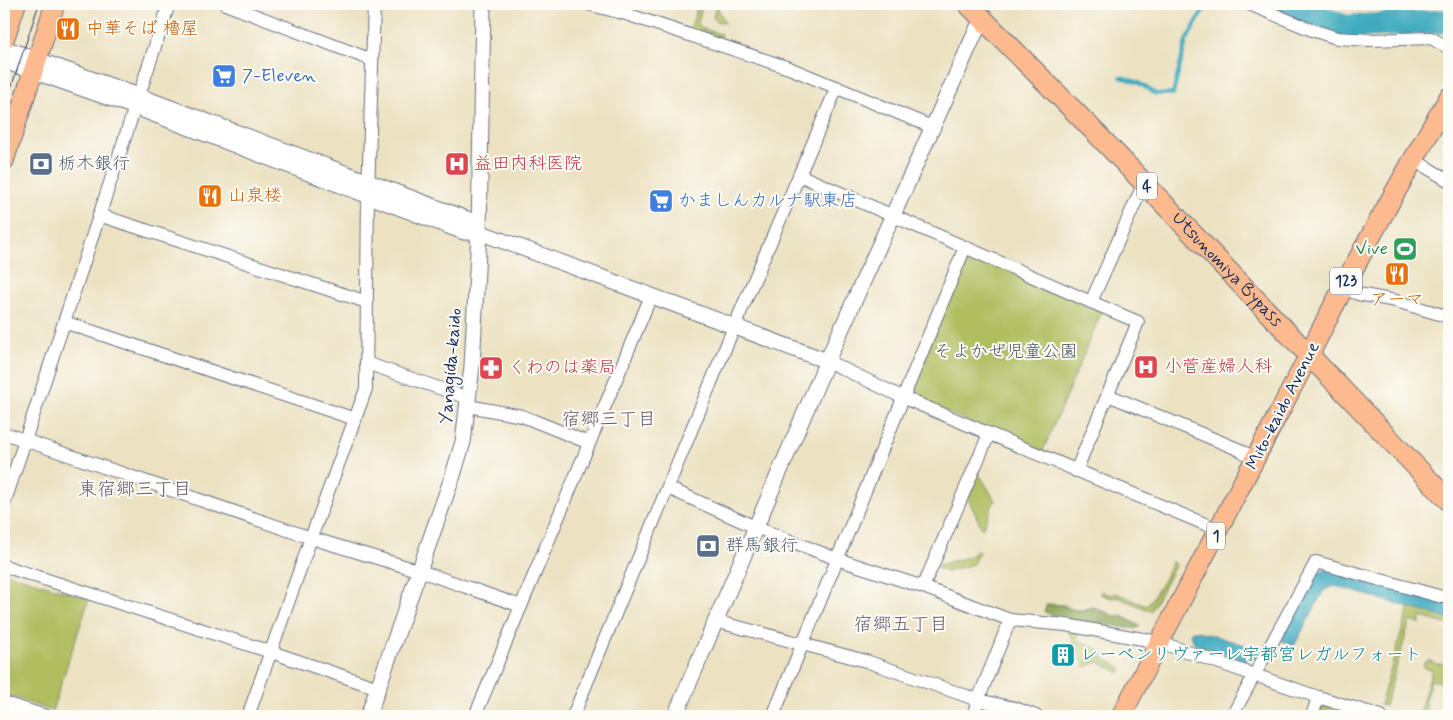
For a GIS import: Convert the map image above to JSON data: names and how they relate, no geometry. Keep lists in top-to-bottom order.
{
  "streets": {
    "highway": [
      "4",
      "Utsunomiya Bypass",
      "123",
      "Mito-kaido Avenue"
    ],
    "main road": ["1"],
    "street": ["Yanagida-kaido"]
  },
  "crossings": [
    ["4", "Utsunomiya Bypass"],
    ["Utsunomiya Bypass", "Mito-kaido Avenue"]
  ],
  "districts": ["宿郷三丁目", "東宿郷三丁目", "宿郷五丁目"],
  "parks": ["そよかぜ児童公園"],
  "places": {
    "restaurant": ["中華そば 櫓屋", "山泉楼", "アーマ"],
    "supermarket": ["7-Eleven", "かましんカルナ駅東店"],
    "bank": ["栃木銀行", "群馬銀行"],
    "hospital": ["益田内科医院", "小菅産婦人科"],
    "sports": ["Vive"],
    "pharmacy": ["くわのは薬局"],
    "building": ["レーベンリヴァーレ宇都宮レガルフォート"]
  }
}
